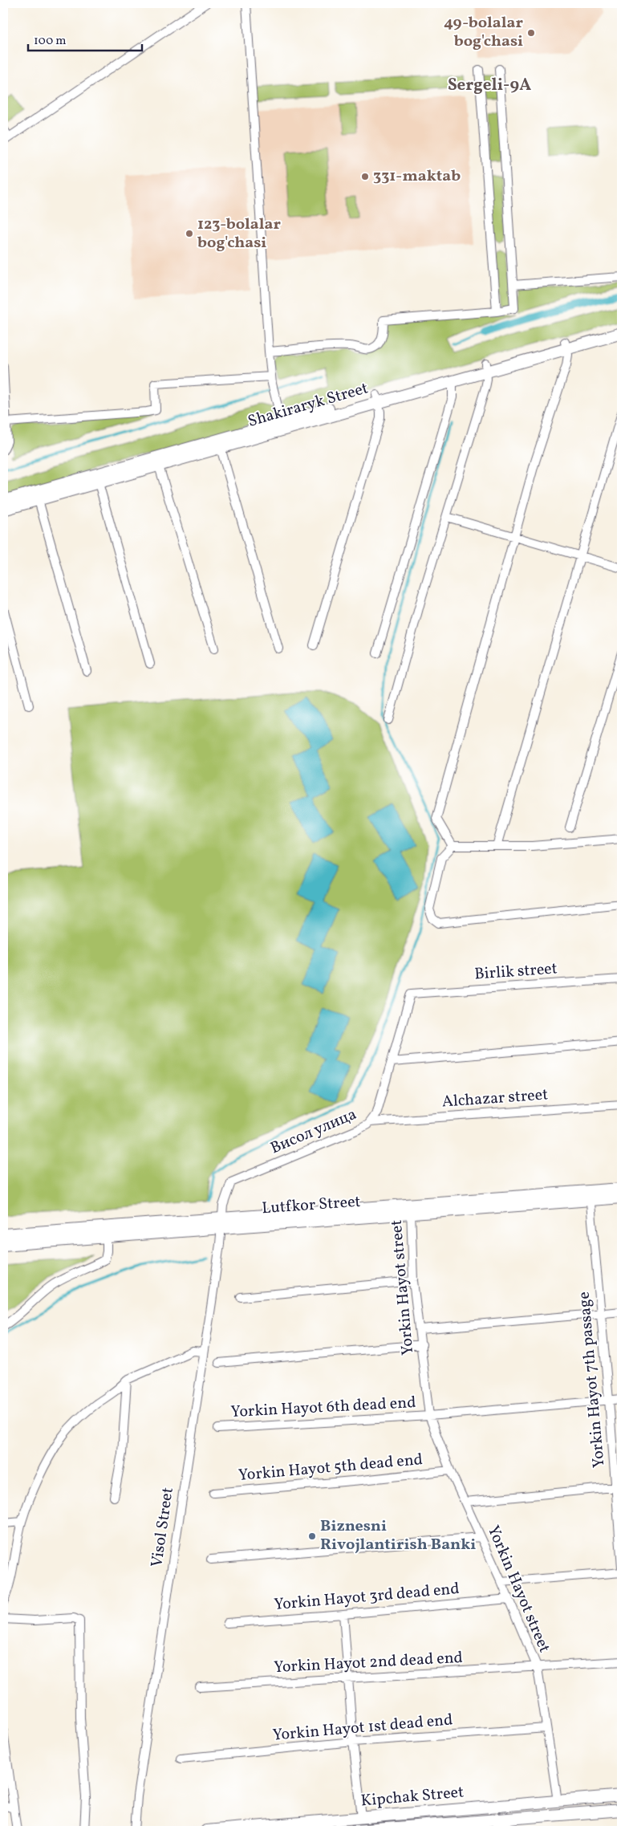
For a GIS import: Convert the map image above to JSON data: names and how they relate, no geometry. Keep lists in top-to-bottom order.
{
  "streets": {
    "main road": ["Shakiraryk Street", "Lutfkor Street", "Kipchak Street"],
    "street": [
      "Birlik street",
      "Alchazar street",
      "Висол улица",
      "Yorkin Hayot street",
      "Yorkin Hayot 7th passage",
      "Yorkin Hayot 6th dead end",
      "Yorkin Hayot 5th dead end",
      "Visol Street",
      "Yorkin Hayot 3rd dead end",
      "Yorkin Hayot 2nd dead end",
      "Yorkin Hayot 1st dead end"
    ]
  },
  "crossings": [
    ["Birlik street", "Висол улица"],
    ["Alchazar street", "Висол улица"],
    ["Висол улица", "Lutfkor Street"],
    ["Висол улица", "Visol Street"],
    ["Lutfkor Street", "Yorkin Hayot street"],
    ["Lutfkor Street", "Yorkin Hayot 7th passage"],
    ["Lutfkor Street", "Visol Street"],
    ["Yorkin Hayot street", "Yorkin Hayot 6th dead end"],
    ["Yorkin Hayot street", "Yorkin Hayot 5th dead end"],
    ["Yorkin Hayot street", "Yorkin Hayot 3rd dead end"],
    ["Yorkin Hayot street", "Yorkin Hayot 2nd dead end"],
    ["Yorkin Hayot street", "Yorkin Hayot 1st dead end"],
    ["Yorkin Hayot street", "Kipchak Street"],
    ["Yorkin Hayot 7th passage", "Yorkin Hayot 6th dead end"]
  ],
  "districts": ["Sergeli-9A"],
  "places": [
    "49-bolalar bog'chasi",
    "331-maktab",
    "123-bolalar bog'chasi",
    "Biznesni Rivojlantirish Banki"
  ],
  "scale_bar": "100 m"
}
